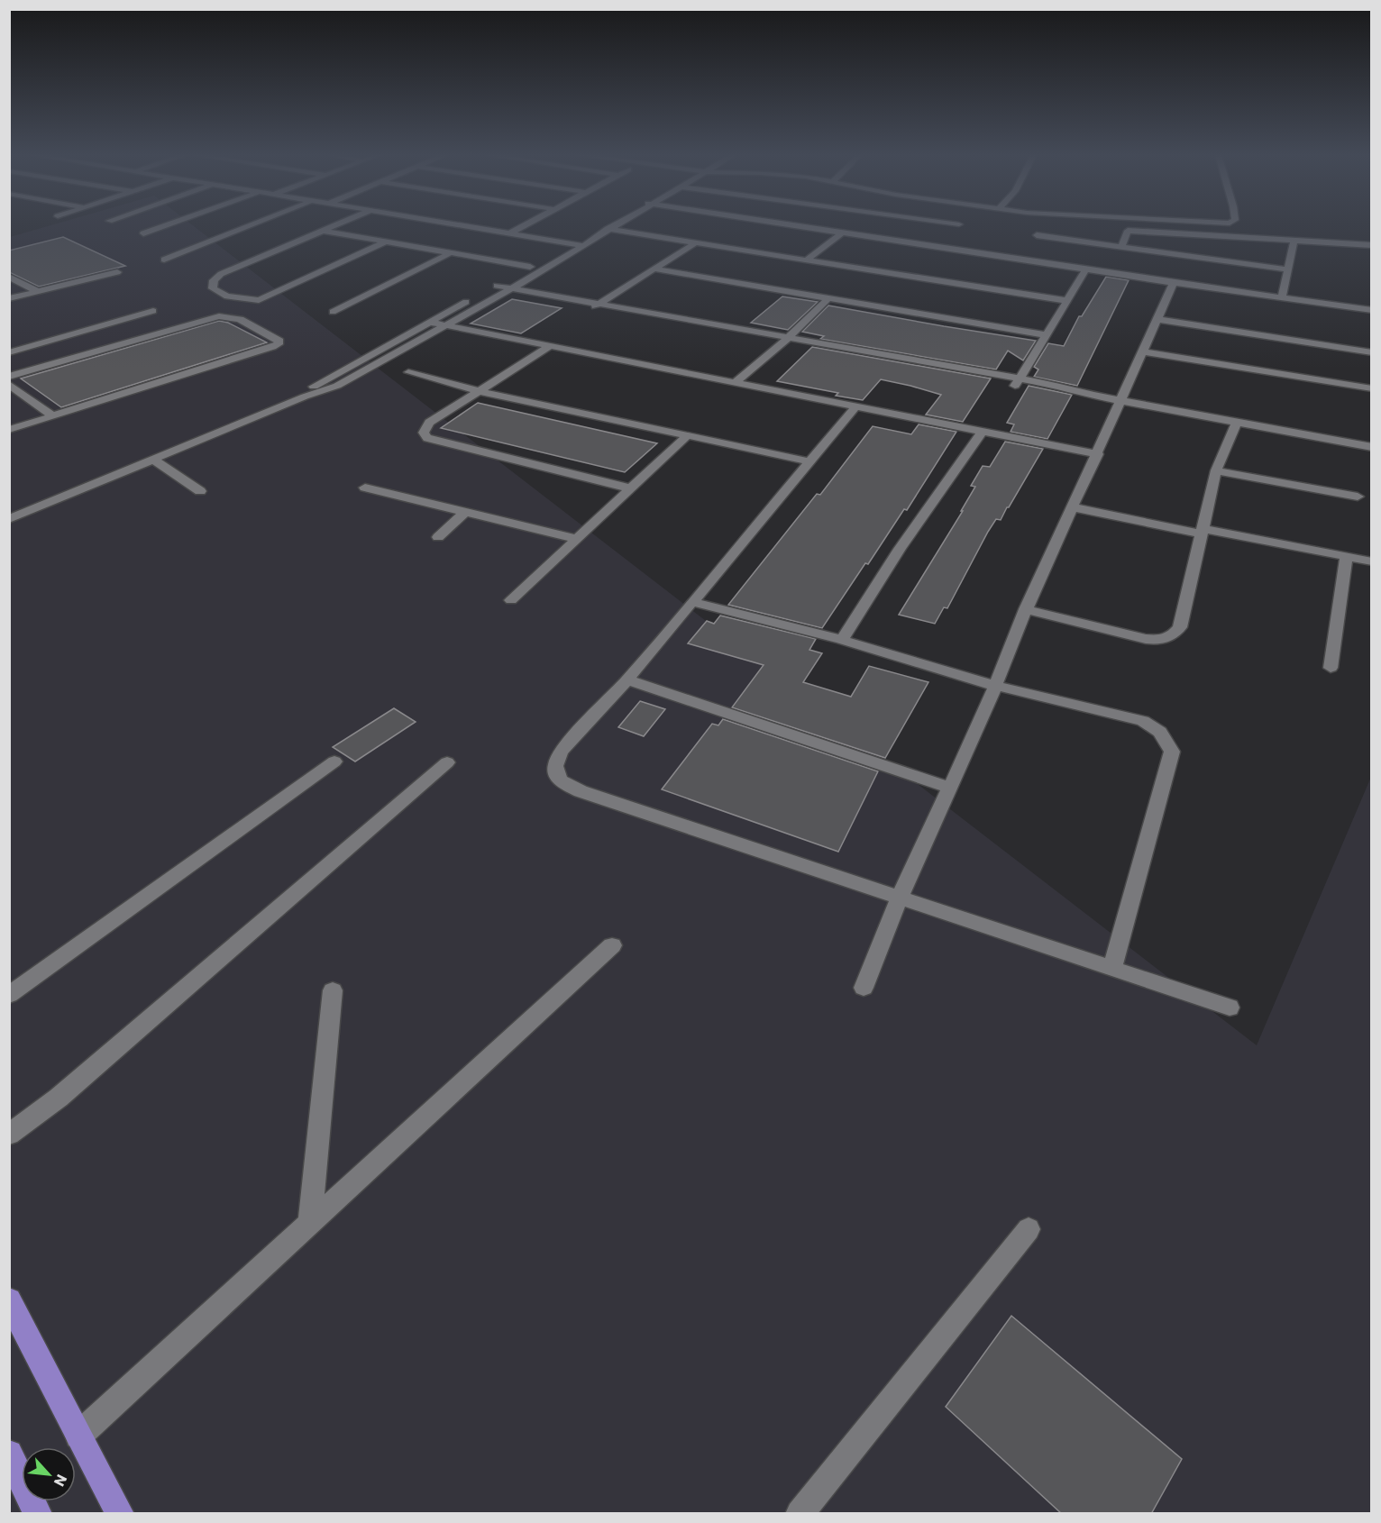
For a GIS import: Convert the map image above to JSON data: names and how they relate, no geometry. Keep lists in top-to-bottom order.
{
  "north": "bottom right"
}
